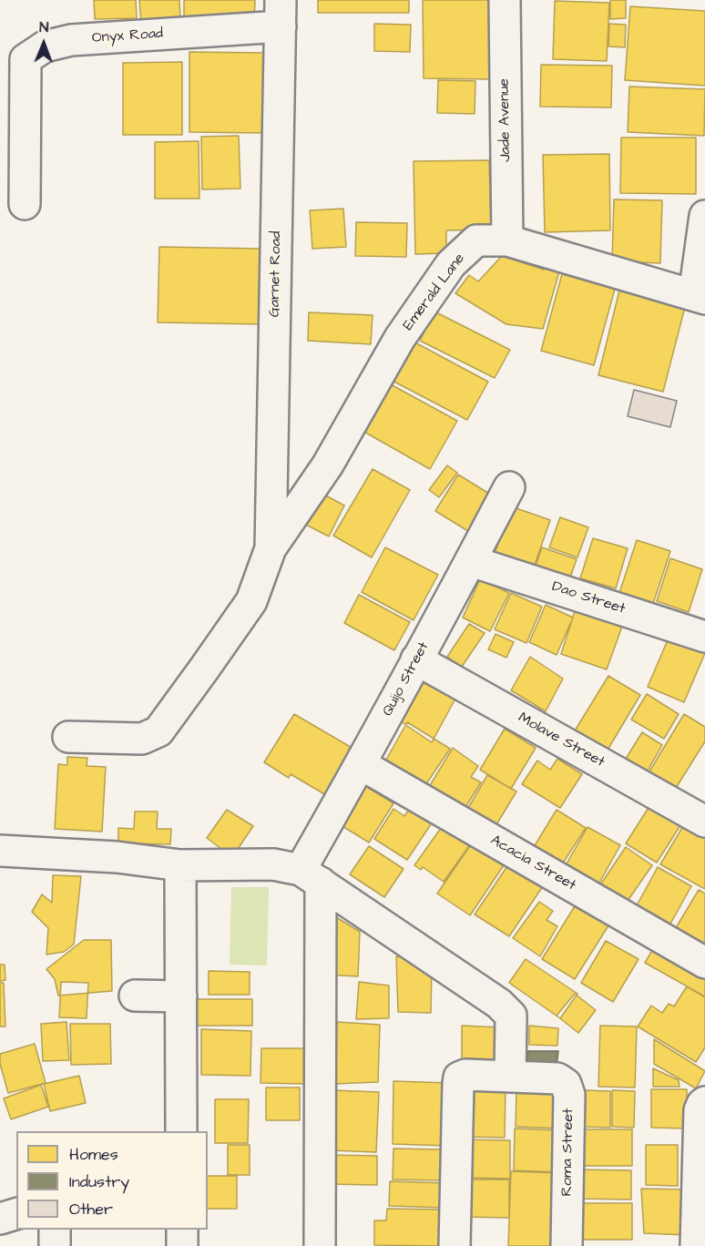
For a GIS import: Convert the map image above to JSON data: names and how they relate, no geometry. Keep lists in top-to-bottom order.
{
  "streets": {
    "street": [
      "Onyx Road",
      "Jade Avenue",
      "Garnet Road",
      "Emerald Lane",
      "Dao Street",
      "Quijo Street",
      "Molave Street",
      "Acacia Street",
      "Roma Street"
    ]
  },
  "crossings": [
    ["Onyx Road", "Garnet Road"],
    ["Jade Avenue", "Emerald Lane"],
    ["Garnet Road", "Emerald Lane"],
    ["Dao Street", "Quijo Street"],
    ["Quijo Street", "Molave Street"],
    ["Quijo Street", "Acacia Street"]
  ],
  "legend": ["Homes", "Industry", "Other"],
  "north": "top"
}
